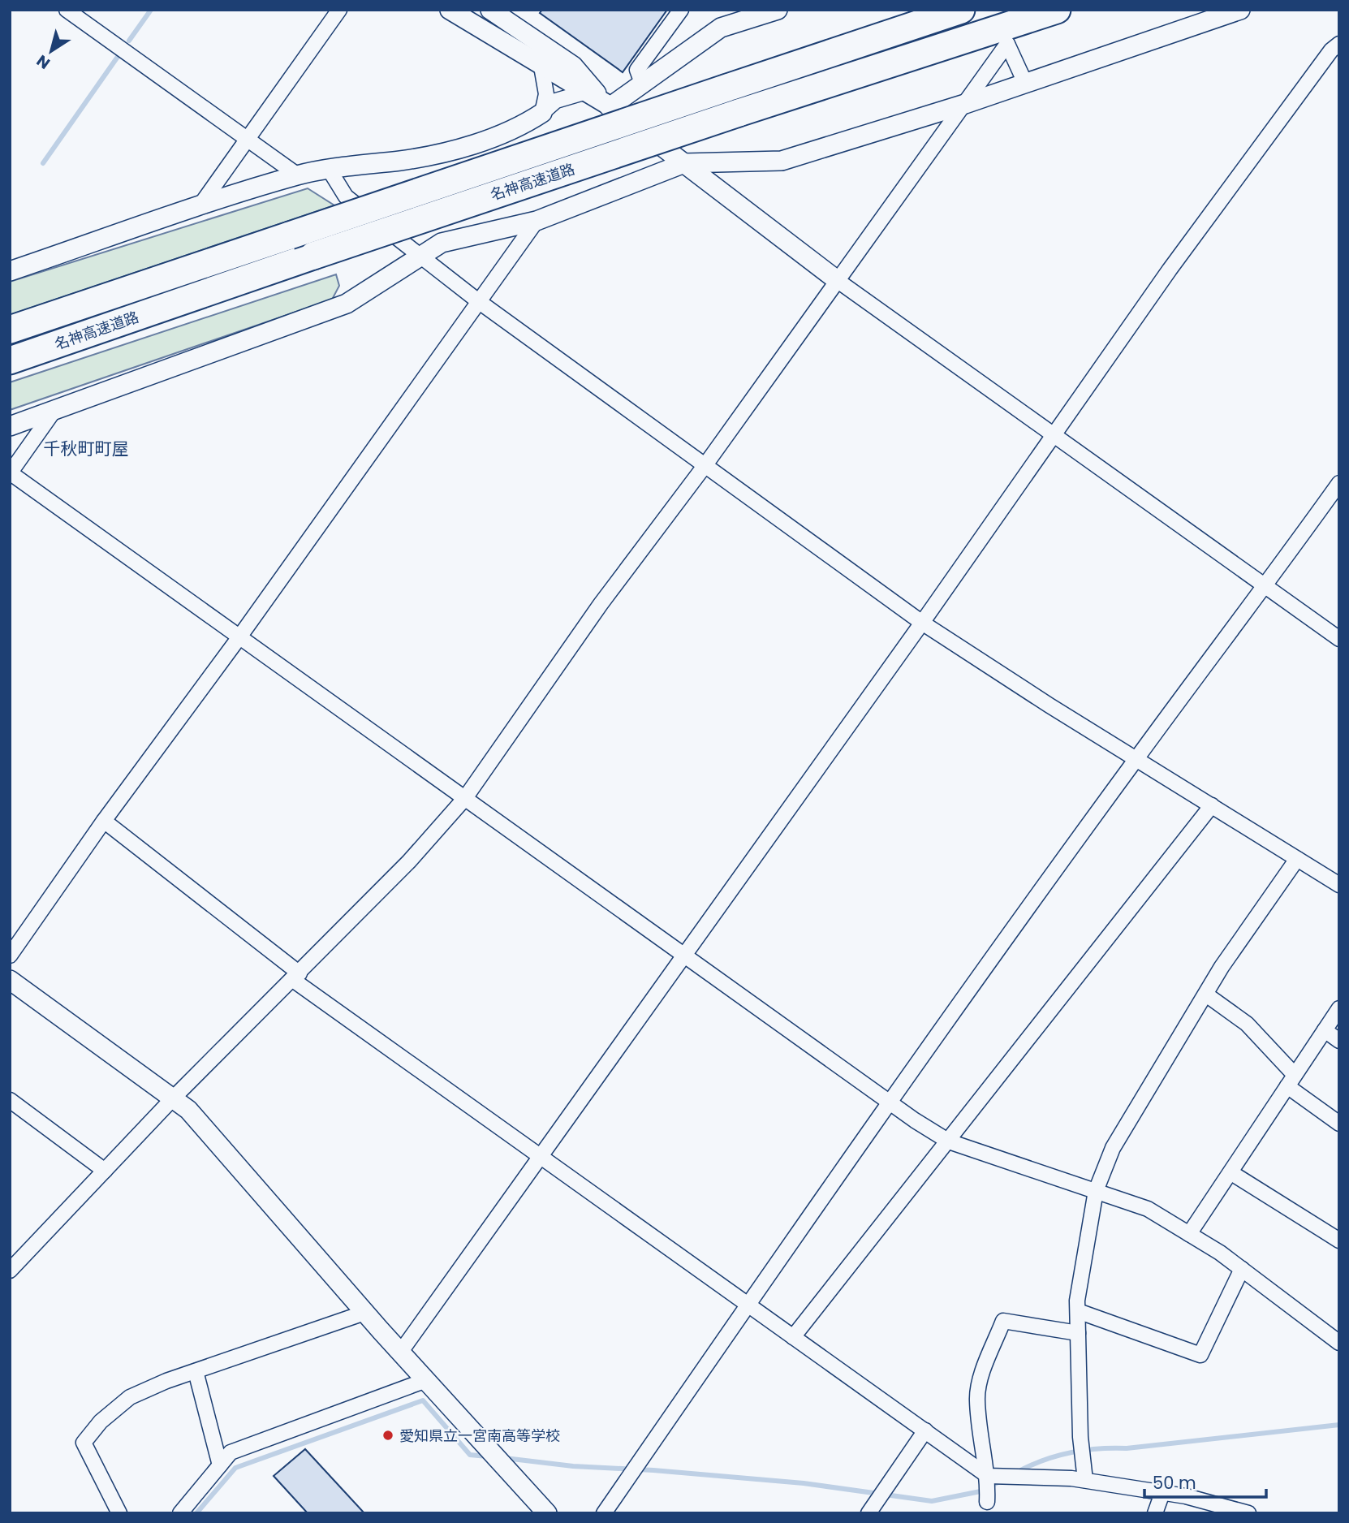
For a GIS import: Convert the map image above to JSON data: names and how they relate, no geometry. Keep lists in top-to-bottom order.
{
  "streets": {
    "highway": ["名神高速道路"]
  },
  "districts": ["千秋町町屋"],
  "places": ["愛知県立一宮南高等学校"],
  "scale_bar": "50 m",
  "north": "bottom left"
}
